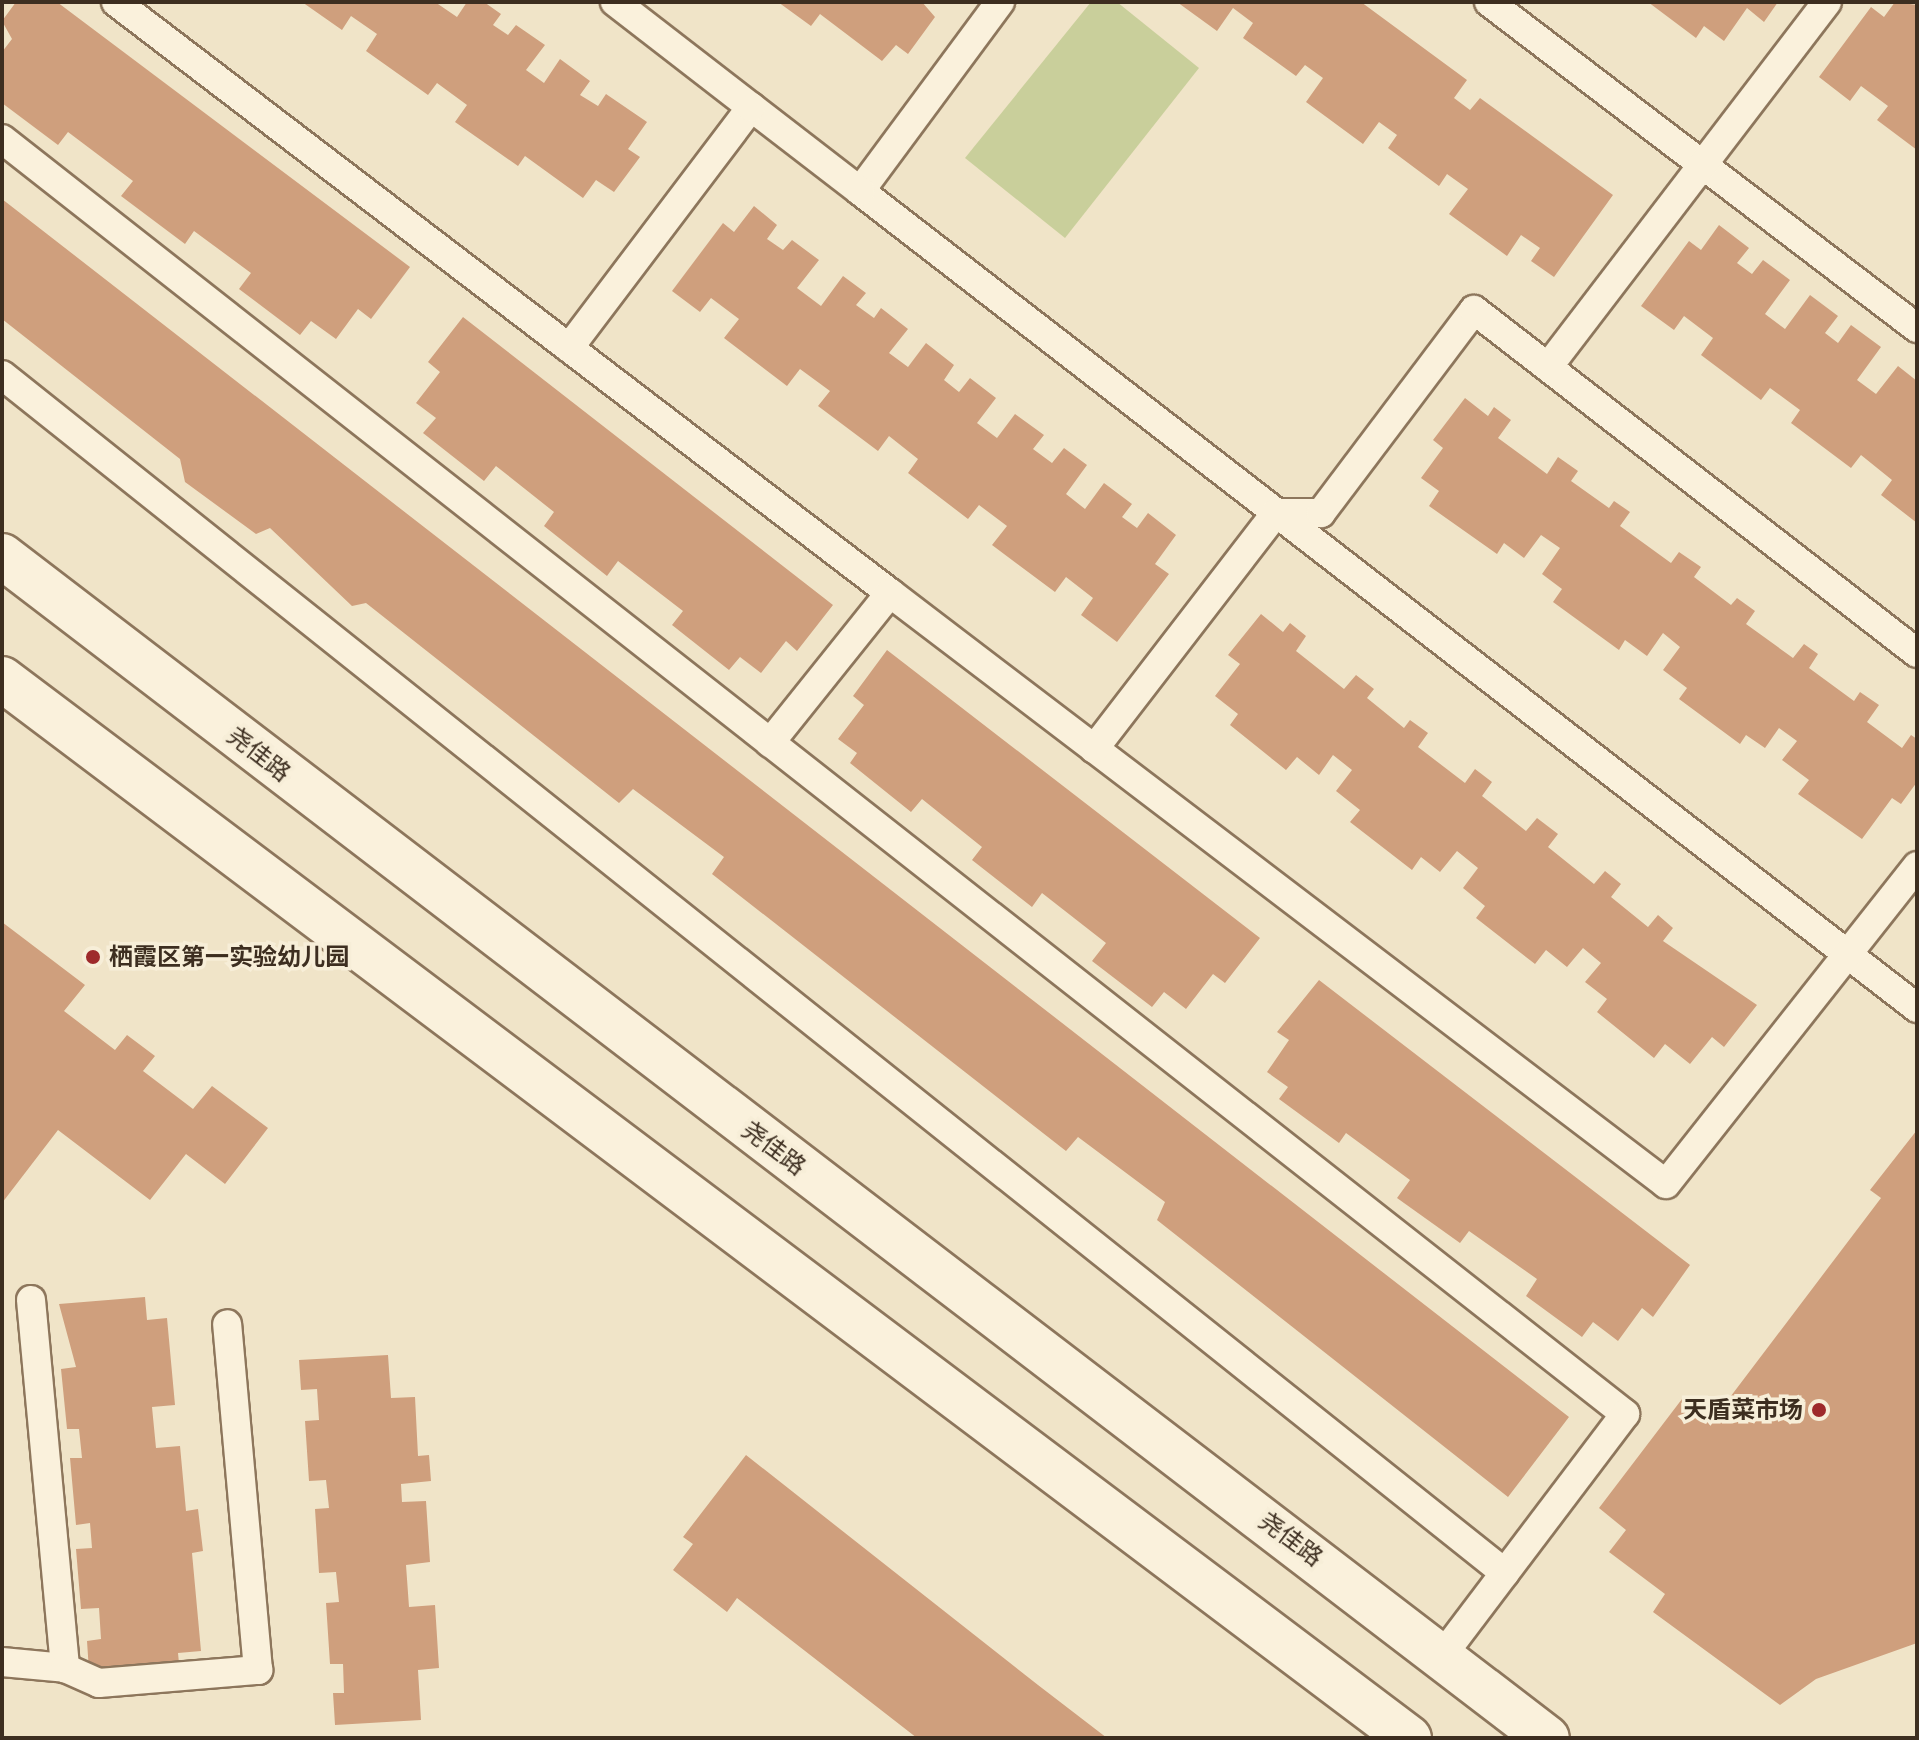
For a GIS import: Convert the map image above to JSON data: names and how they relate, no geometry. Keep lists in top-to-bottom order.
{
  "streets": {
    "main road": ["尧佳路"]
  },
  "places": ["栖霞区第一实验幼儿园", "天盾菜市场"]
}
